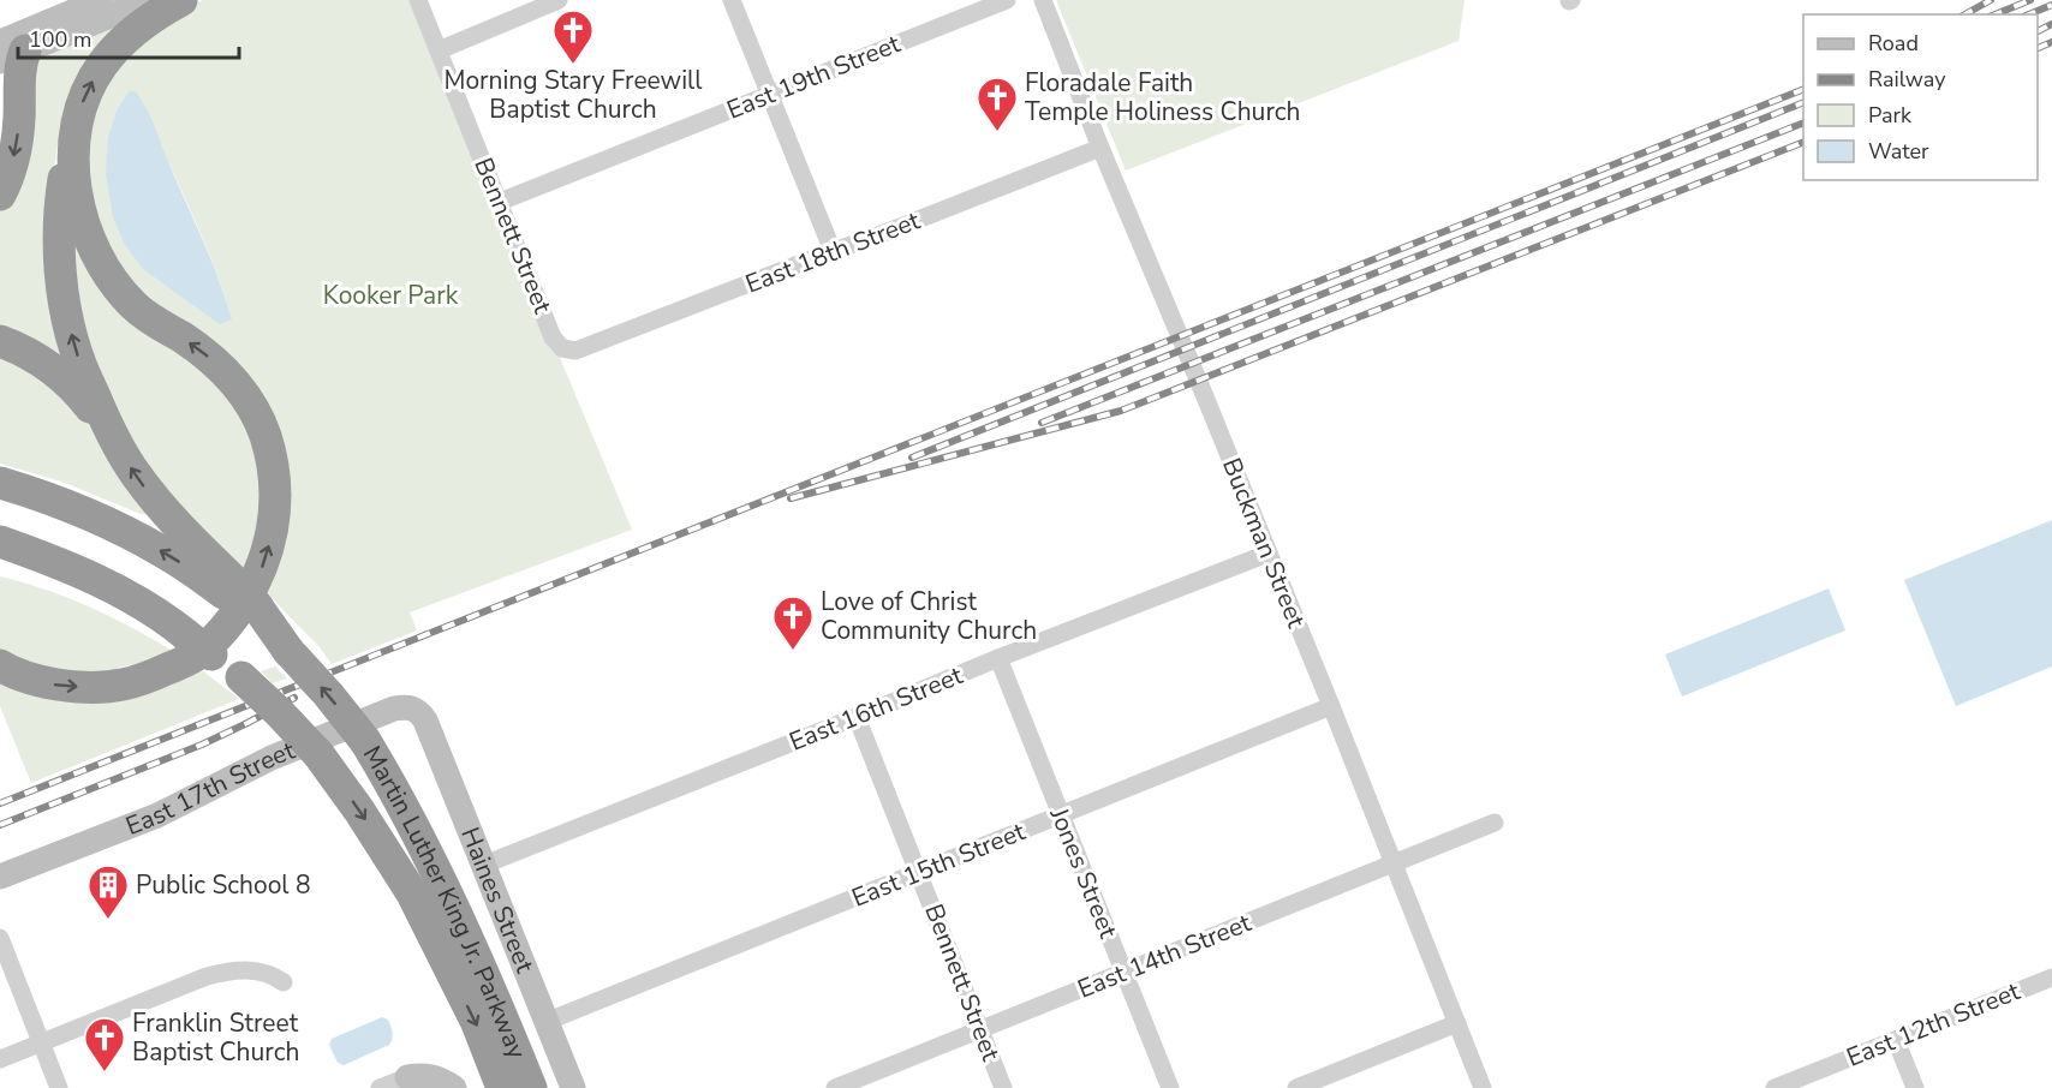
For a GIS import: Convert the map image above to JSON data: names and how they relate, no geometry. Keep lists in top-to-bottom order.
{
  "streets": {
    "highway": ["Martin Luther King Jr. Parkway"],
    "street": [
      "East 19th Street",
      "Bennett Street",
      "East 18th Street",
      "Buckman Street",
      "East 16th Street",
      "East 17th Street",
      "East 15th Street",
      "Jones Street",
      "Haines Street",
      "East 14th Street",
      "East 12th Street"
    ]
  },
  "crossings": [
    ["East 19th Street", "Bennett Street"],
    ["Bennett Street", "East 18th Street"],
    ["Bennett Street", "East 16th Street"],
    ["Bennett Street", "East 15th Street"],
    ["Bennett Street", "East 14th Street"],
    ["East 18th Street", "Buckman Street"],
    ["Buckman Street", "East 16th Street"],
    ["Buckman Street", "East 15th Street"],
    ["Buckman Street", "East 14th Street"],
    ["East 16th Street", "Jones Street"],
    ["East 16th Street", "Haines Street"],
    ["East 17th Street", "Haines Street"],
    ["East 15th Street", "Jones Street"],
    ["East 15th Street", "Haines Street"],
    ["Jones Street", "East 14th Street"]
  ],
  "parks": ["Kooker Park"],
  "places": {
    "church": [
      "Morning Stary Freewill Baptist Church",
      "Floradale Faith Temple Holiness Church",
      "Love of Christ Community Church",
      "Franklin Street Baptist Church"
    ],
    "building": ["Public School 8"]
  },
  "legend": [
    "Road",
    "Railway",
    "Park",
    "Water"
  ],
  "scale_bar": "100 m"
}
